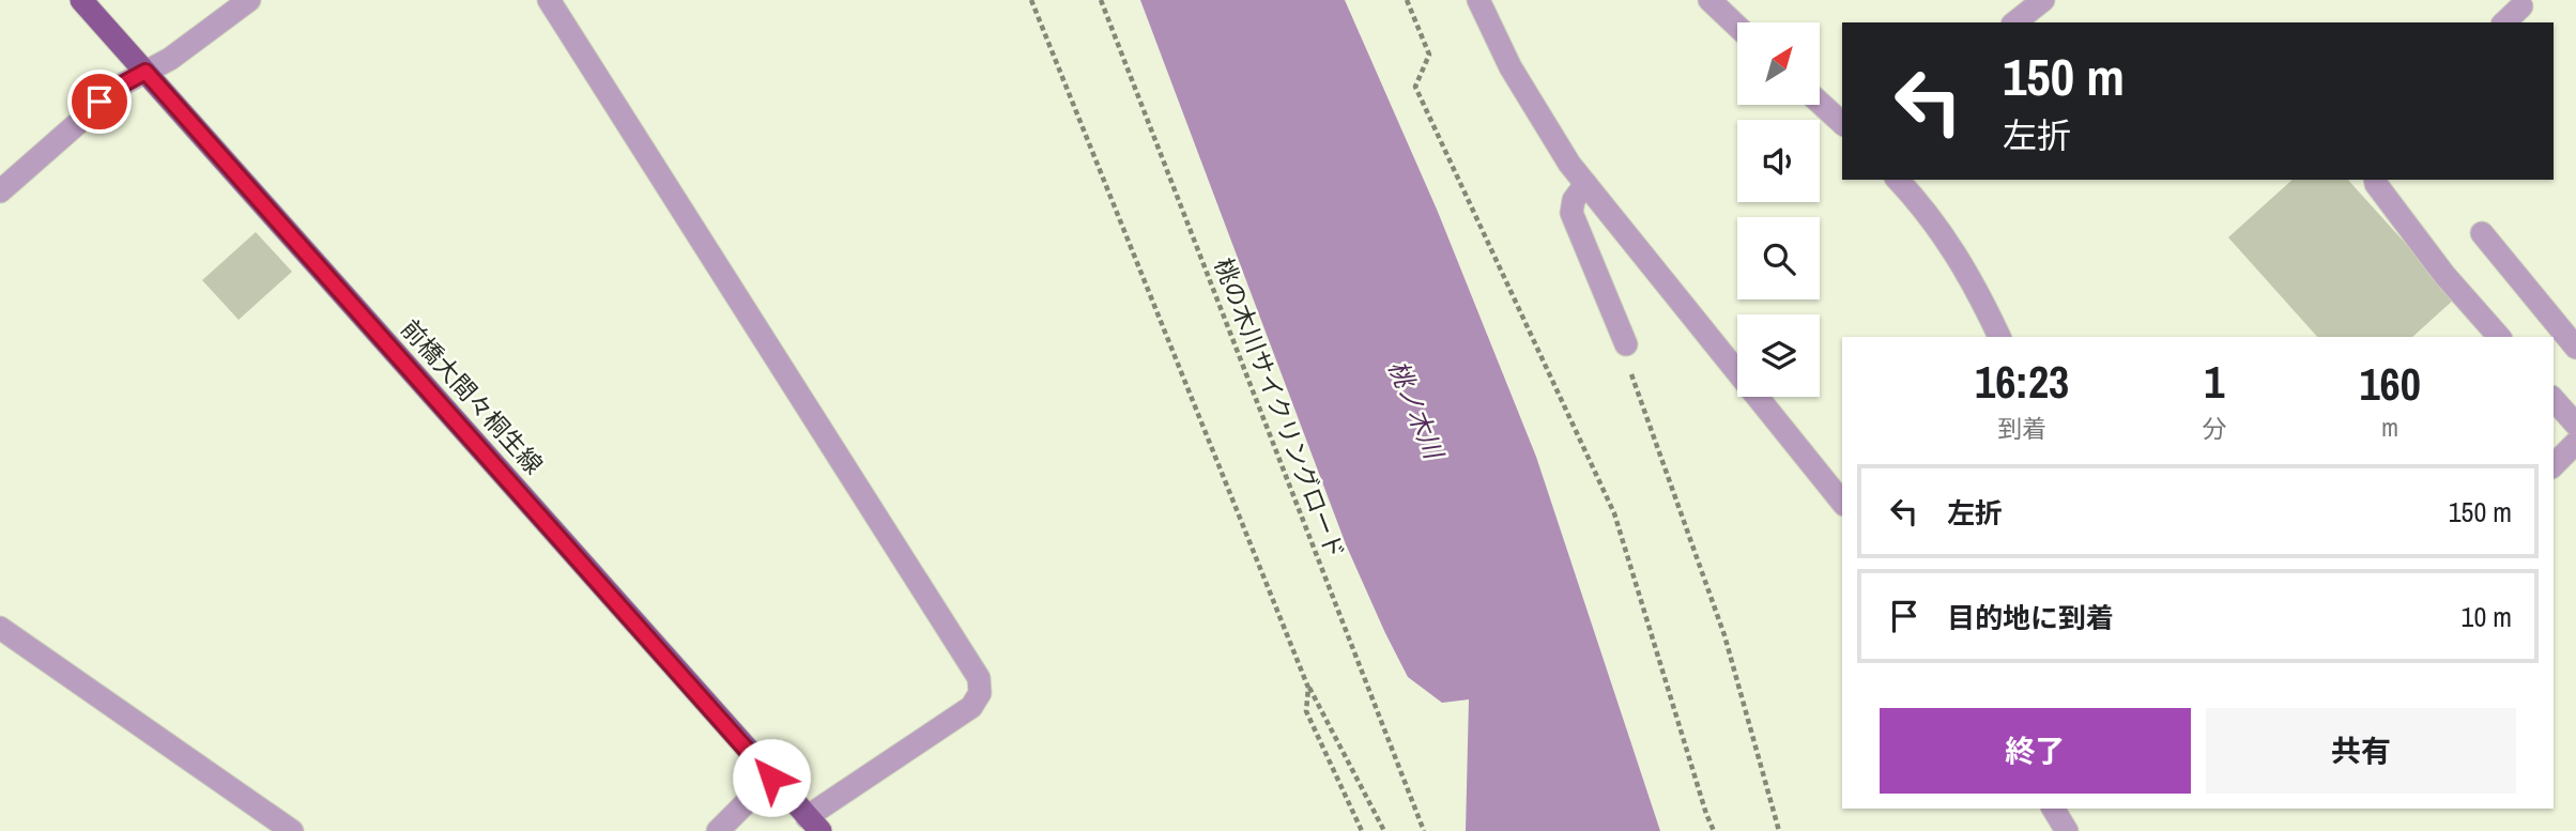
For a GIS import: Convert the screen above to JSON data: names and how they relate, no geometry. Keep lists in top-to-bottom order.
{
  "streets": {
    "main road": ["前橋大間々桐生線"],
    "path": ["桃の木川サイクリングロード"]
  },
  "water": ["桃ノ木川"],
  "north": "top right",
  "page": {
    "turn": ["150 m", "左折"],
    "eta": [
      "16:23",
      "到着",
      "1",
      "分",
      "160",
      "m"
    ],
    "list": [
      {
        "name": "左折",
        "value": "150 m"
      },
      {
        "name": "目的地に到着",
        "value": "10 m"
      }
    ],
    "buttons": ["終了", "共有"]
  }
}
